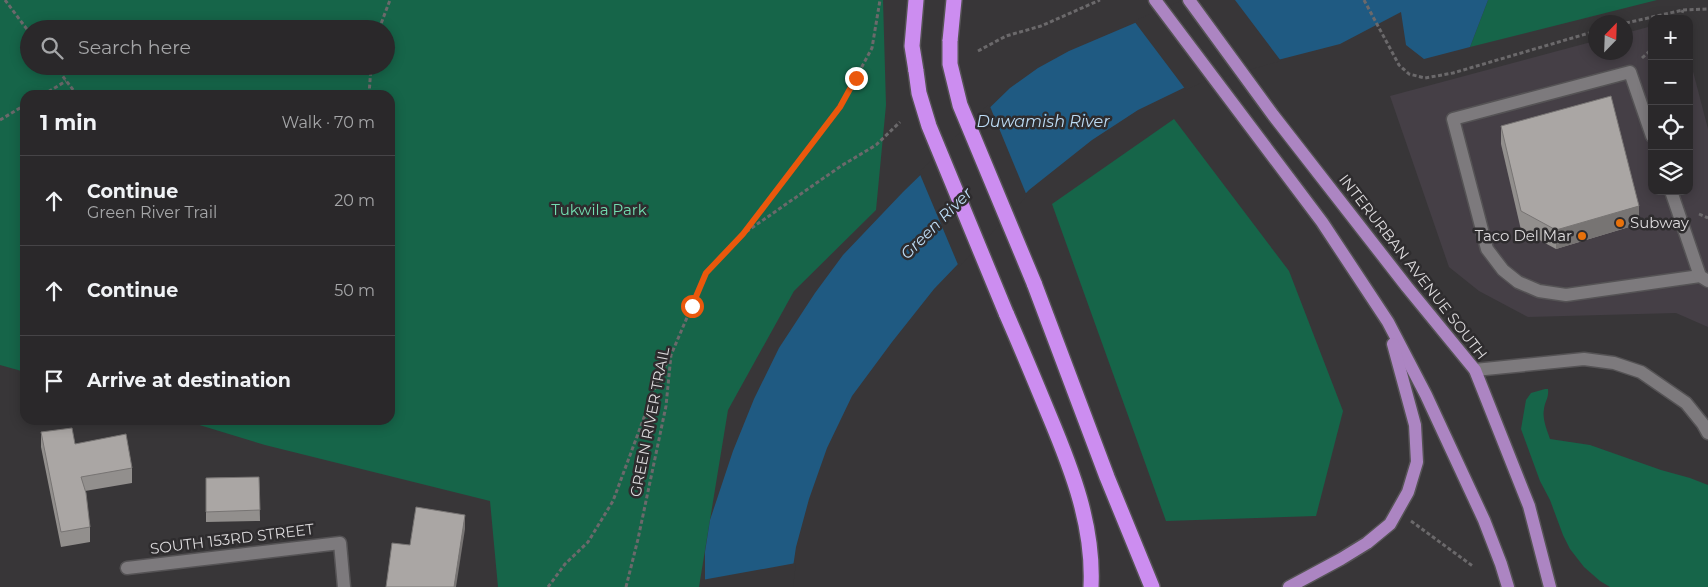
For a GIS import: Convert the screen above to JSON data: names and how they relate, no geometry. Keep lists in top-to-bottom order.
{
  "streets": {
    "main road": ["INTERURBAN AVENUE SOUTH"],
    "street": ["SOUTH 153RD STREET"],
    "path": ["GREEN RIVER TRAIL"]
  },
  "water": ["Duwamish River", "Green River"],
  "parks": ["Tukwila Park"],
  "places": ["Subway", "Taco Del Mar"],
  "north": "top right",
  "page": {
    "map_buttons": ["+", "−"],
    "search": "Search here",
    "heading": ["1 min", "Walk · 70 m"],
    "list": [
      ["Continue", "Green River Trail", "20 m"],
      ["Continue", "50 m"],
      "Arrive at destination"
    ]
  }
}
